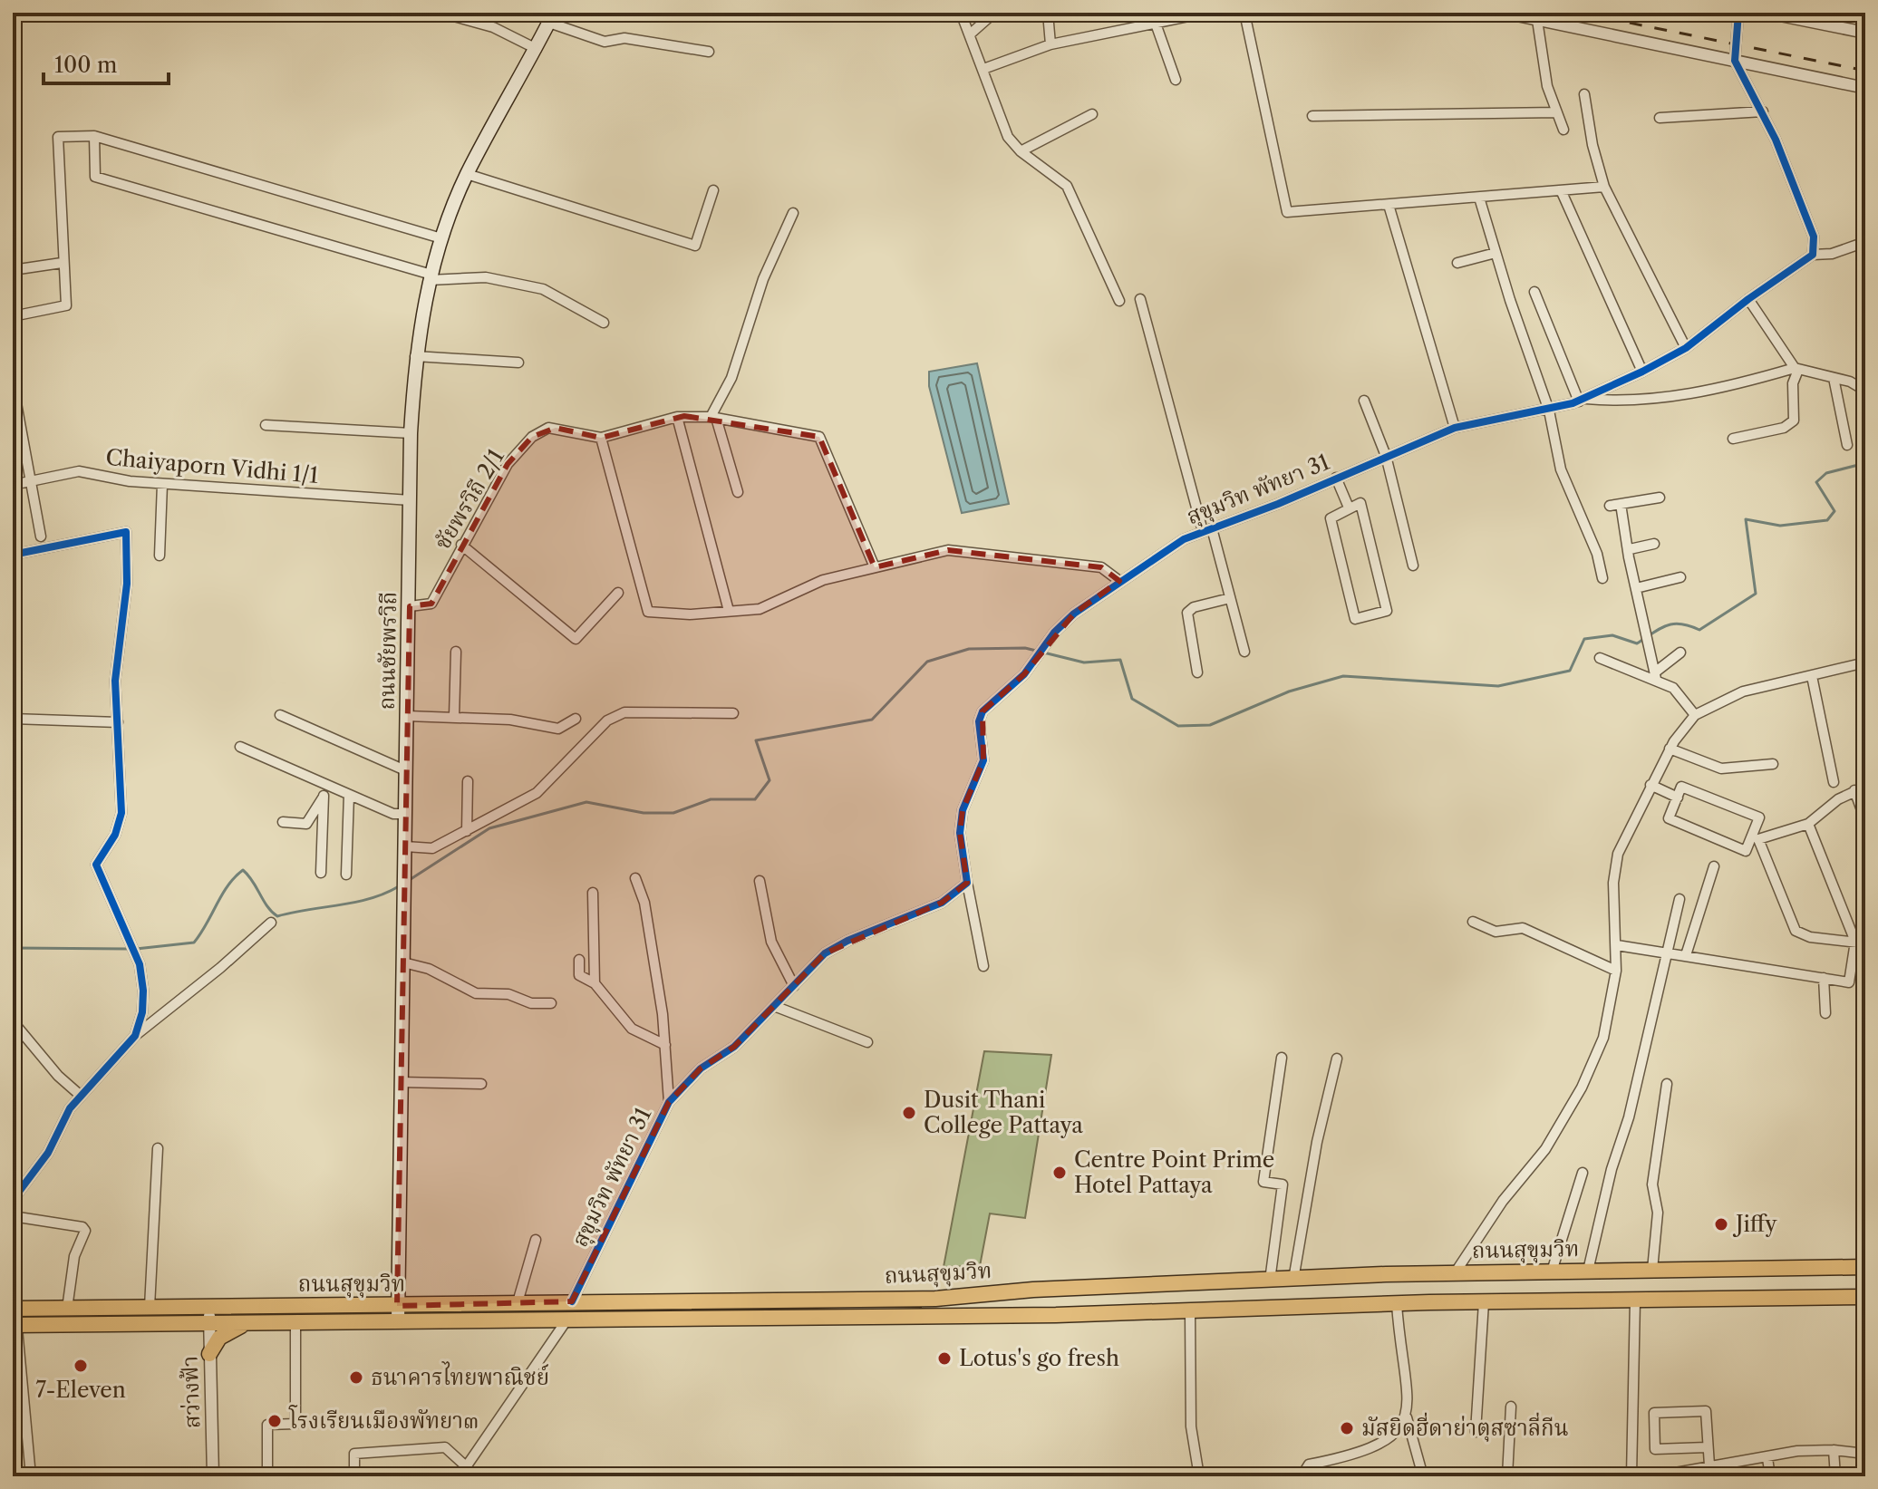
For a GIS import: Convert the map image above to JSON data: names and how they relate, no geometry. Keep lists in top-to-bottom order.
{
  "streets": {
    "highway": ["ถนนสุขุมวิท"],
    "main road": ["ถนนชัยพรวิถี"],
    "street": [
      "Chaiyaporn Vidhi 1/1",
      "สุขุมวิท พัทยา 31",
      "ชัยพรวิถี 2/1",
      "สว่างฟ้า"
    ]
  },
  "crossings": [
    ["Chaiyaporn Vidhi 1/1", "ถนนชัยพรวิถี"],
    ["สุขุมวิท พัทยา 31", "ถนนสุขุมวิท"],
    ["ชัยพรวิถี 2/1", "ถนนชัยพรวิถี"],
    ["ถนนชัยพรวิถี", "ถนนสุขุมวิท"],
    ["ถนนสุขุมวิท", "สว่างฟ้า"]
  ],
  "places": [
    "Dusit Thani College Pattaya",
    "Centre Point Prime Hotel Pattaya",
    "Jiffy",
    "Lotus's go fresh",
    "7-Eleven",
    "ธนาคารไทยพาณิชย์",
    "โรงเรียนเมืองพัทยา๓",
    "มัสยิดฮี่ดาย่าตุสซาลี่กีน"
  ],
  "scale_bar": "100 m"
}
